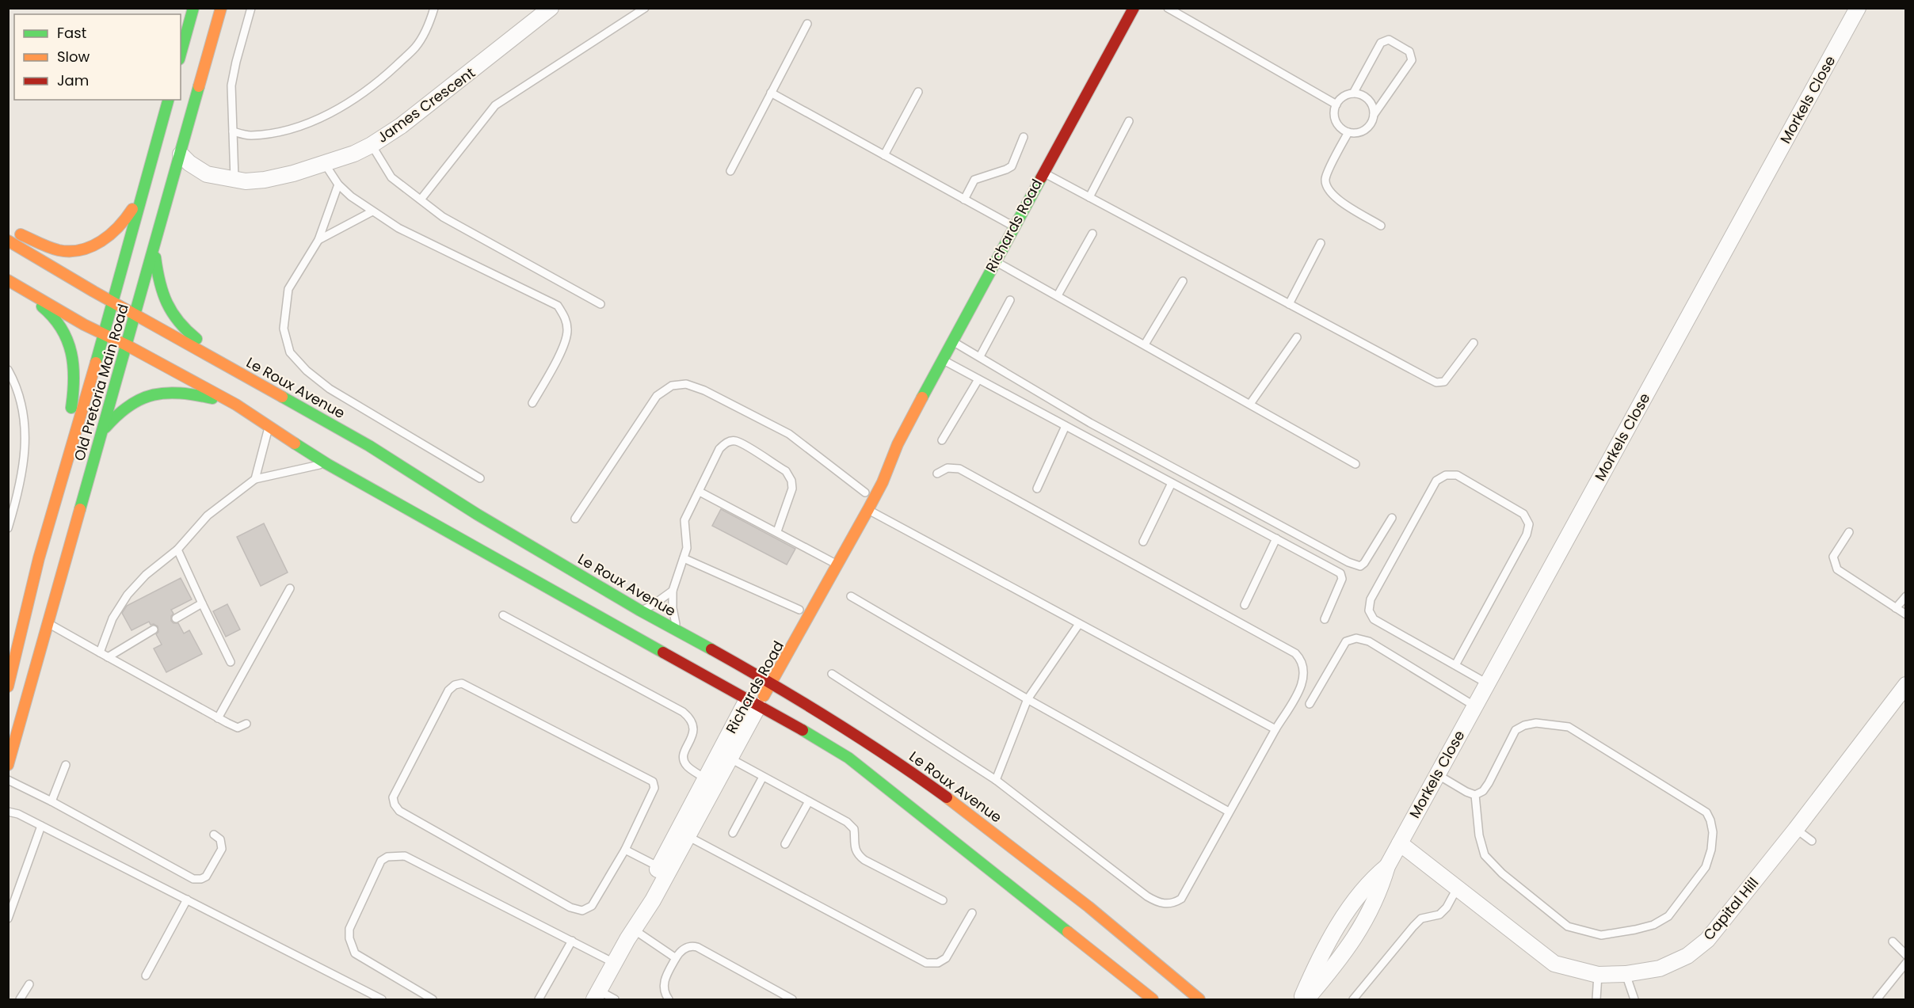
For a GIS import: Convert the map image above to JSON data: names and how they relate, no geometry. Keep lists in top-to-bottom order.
{
  "streets": {
    "main road": ["Richards Road", "Old Pretoria Main Road", "Le Roux Avenue"],
    "street": ["Morkels Close", "James Crescent", "Capital Hill"]
  },
  "crossings": [
    ["Morkels Close", "Capital Hill"],
    ["James Crescent", "Old Pretoria Main Road"],
    ["Richards Road", "Le Roux Avenue"],
    ["Old Pretoria Main Road", "Le Roux Avenue"]
  ],
  "legend": ["Fast", "Slow", "Jam"]
}
